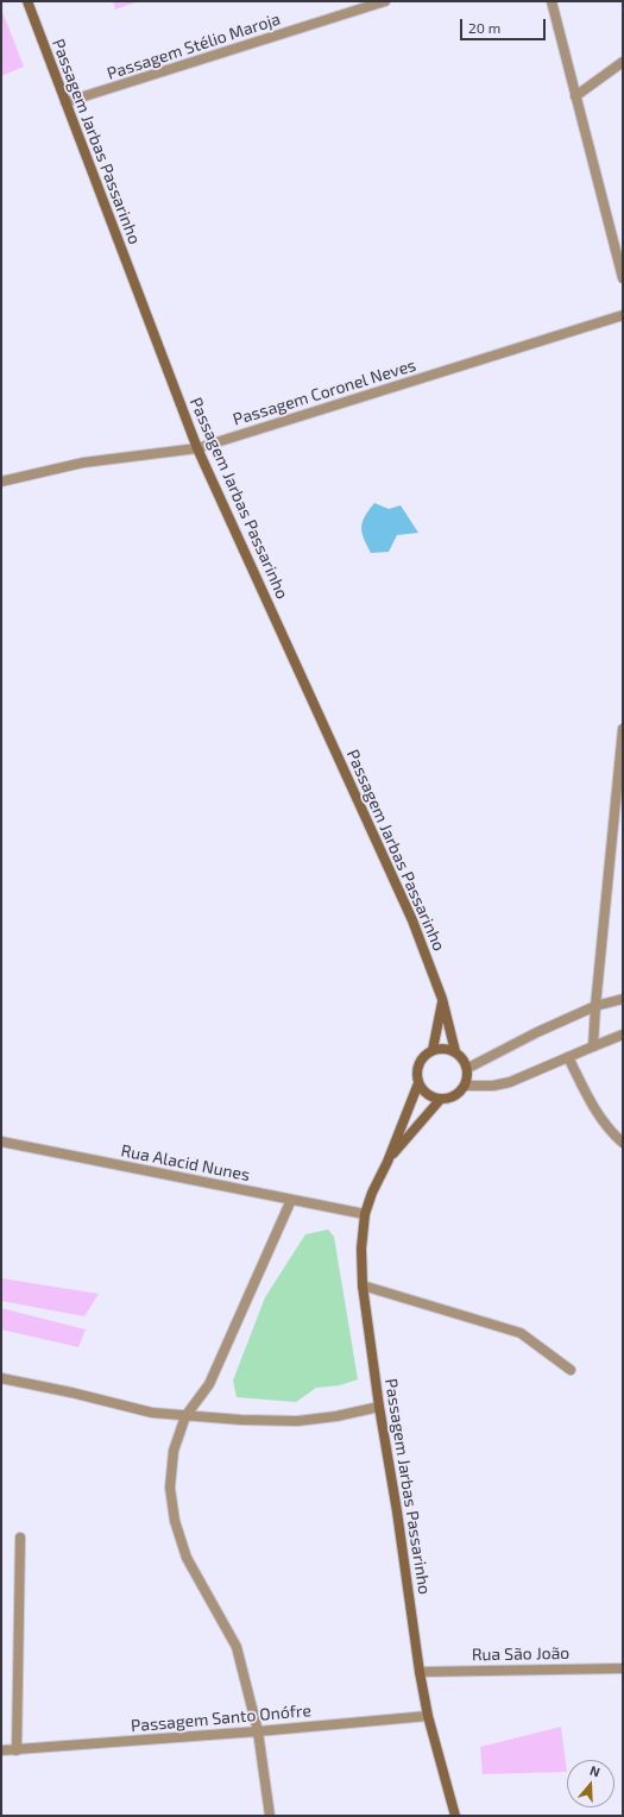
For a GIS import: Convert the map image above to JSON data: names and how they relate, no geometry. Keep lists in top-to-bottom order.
{
  "streets": {
    "main road": ["Passagem Jarbas Passarinho"],
    "street": [
      "Passagem Stélio Maroja",
      "Passagem Coronel Neves",
      "Rua Alacid Nunes",
      "Rua São João",
      "Passagem Santo Onófre"
    ]
  },
  "crossings": [
    ["Passagem Stélio Maroja", "Passagem Jarbas Passarinho"],
    ["Passagem Jarbas Passarinho", "Passagem Coronel Neves"],
    ["Passagem Jarbas Passarinho", "Rua Alacid Nunes"],
    ["Passagem Jarbas Passarinho", "Rua São João"],
    ["Passagem Jarbas Passarinho", "Passagem Santo Onófre"]
  ],
  "scale_bar": "20 m",
  "north": "top"
}
